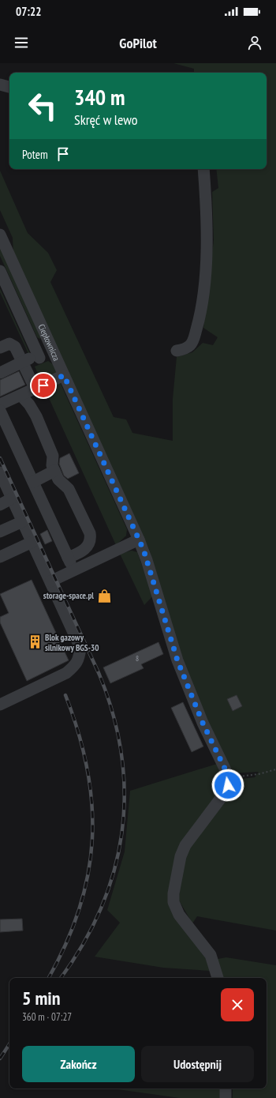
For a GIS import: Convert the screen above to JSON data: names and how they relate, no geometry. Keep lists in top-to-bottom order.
{
  "streets": {
    "street": ["Ciepłownicza"]
  },
  "places": {
    "shop": ["storage-space.pl"],
    "building": ["Blok gazowy silnikowy BGS-30"]
  },
  "house_numbers": ["8"],
  "page": {
    "status": "07:22",
    "header": "GoPilot",
    "turn": ["340 m", "Skręć w lewo"],
    "then": "Potem",
    "heading": ["5 min", "360 m · 07:27"],
    "buttons": ["Zakończ", "Udostępnij"]
  }
}
